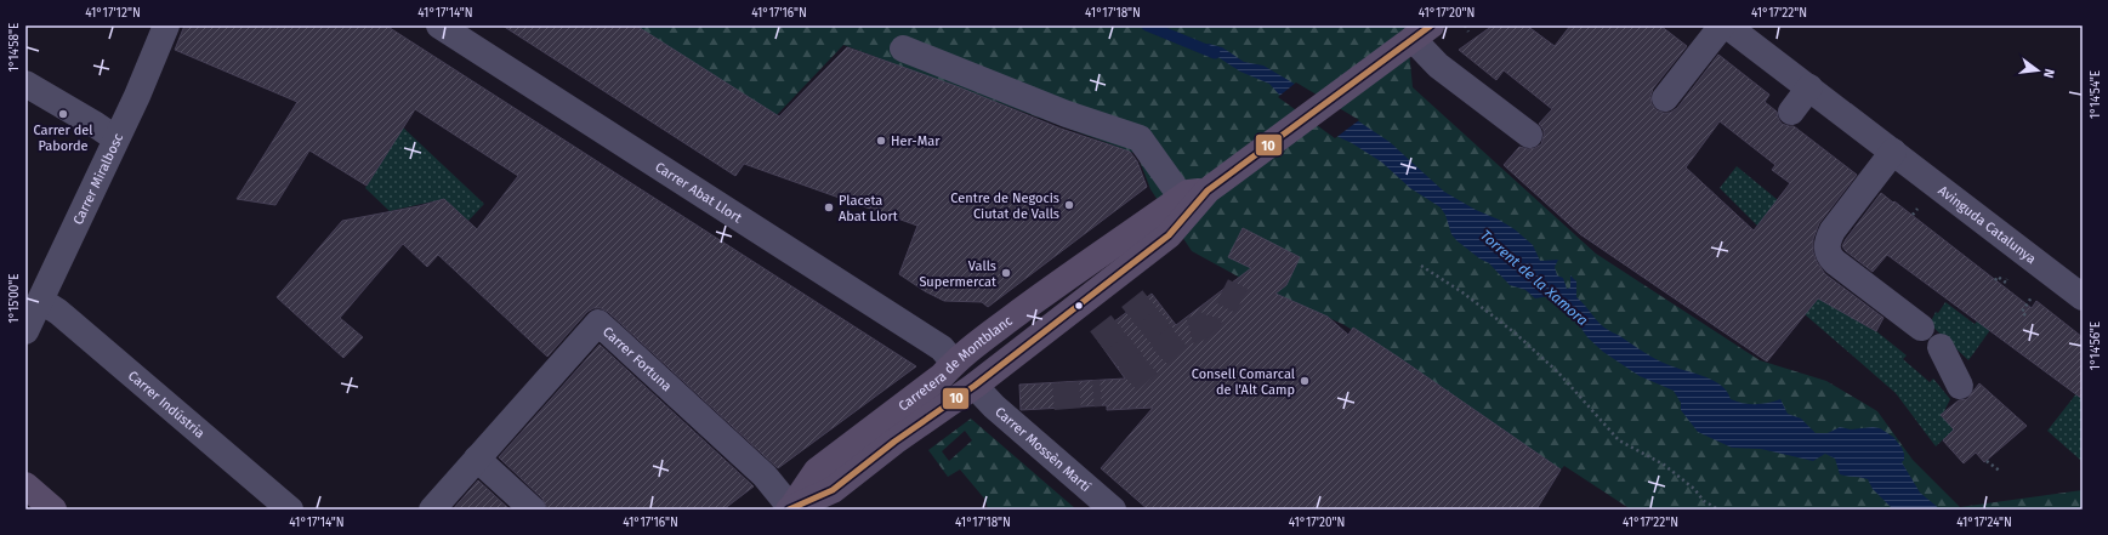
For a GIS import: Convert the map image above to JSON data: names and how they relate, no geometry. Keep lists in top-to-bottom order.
{
  "streets": {
    "main road": ["Carretera de Montblanc"],
    "street": [
      "Carrer Miralbosc",
      "Carrer Abat Llort",
      "Avinguda Catalunya",
      "Carrer Fortuna",
      "Carrer Indústria",
      "Carrer Mossèn Martí"
    ]
  },
  "crossings": [
    ["Carrer Miralbosc", "Carrer Indústria"],
    ["Carrer Abat Llort", "Carretera de Montblanc"],
    ["Carrer Fortuna", "Carretera de Montblanc"],
    ["Carretera de Montblanc", "Carrer Mossèn Martí"]
  ],
  "water": ["Torrent de la Xamora"],
  "places": [
    "Carrer del Paborde",
    "Her-Mar",
    "Centre de Negocis Ciutat de Valls",
    "Placeta Abat Llort",
    "Valls Supermercat",
    "Consell Comarcal de l'Alt Camp"
  ],
  "lines": ["transit line 10"],
  "north": "right",
  "coordinates": [
    "41°17'12\"N",
    "41°17'14\"N",
    "41°17'16\"N",
    "41°17'18\"N",
    "41°17'20\"N",
    "41°17'22\"N",
    "1°14'58\"E",
    "1°14'54\"E",
    "1°15'00\"E",
    "1°14'56\"E",
    "41°17'24\"N"
  ]
}
